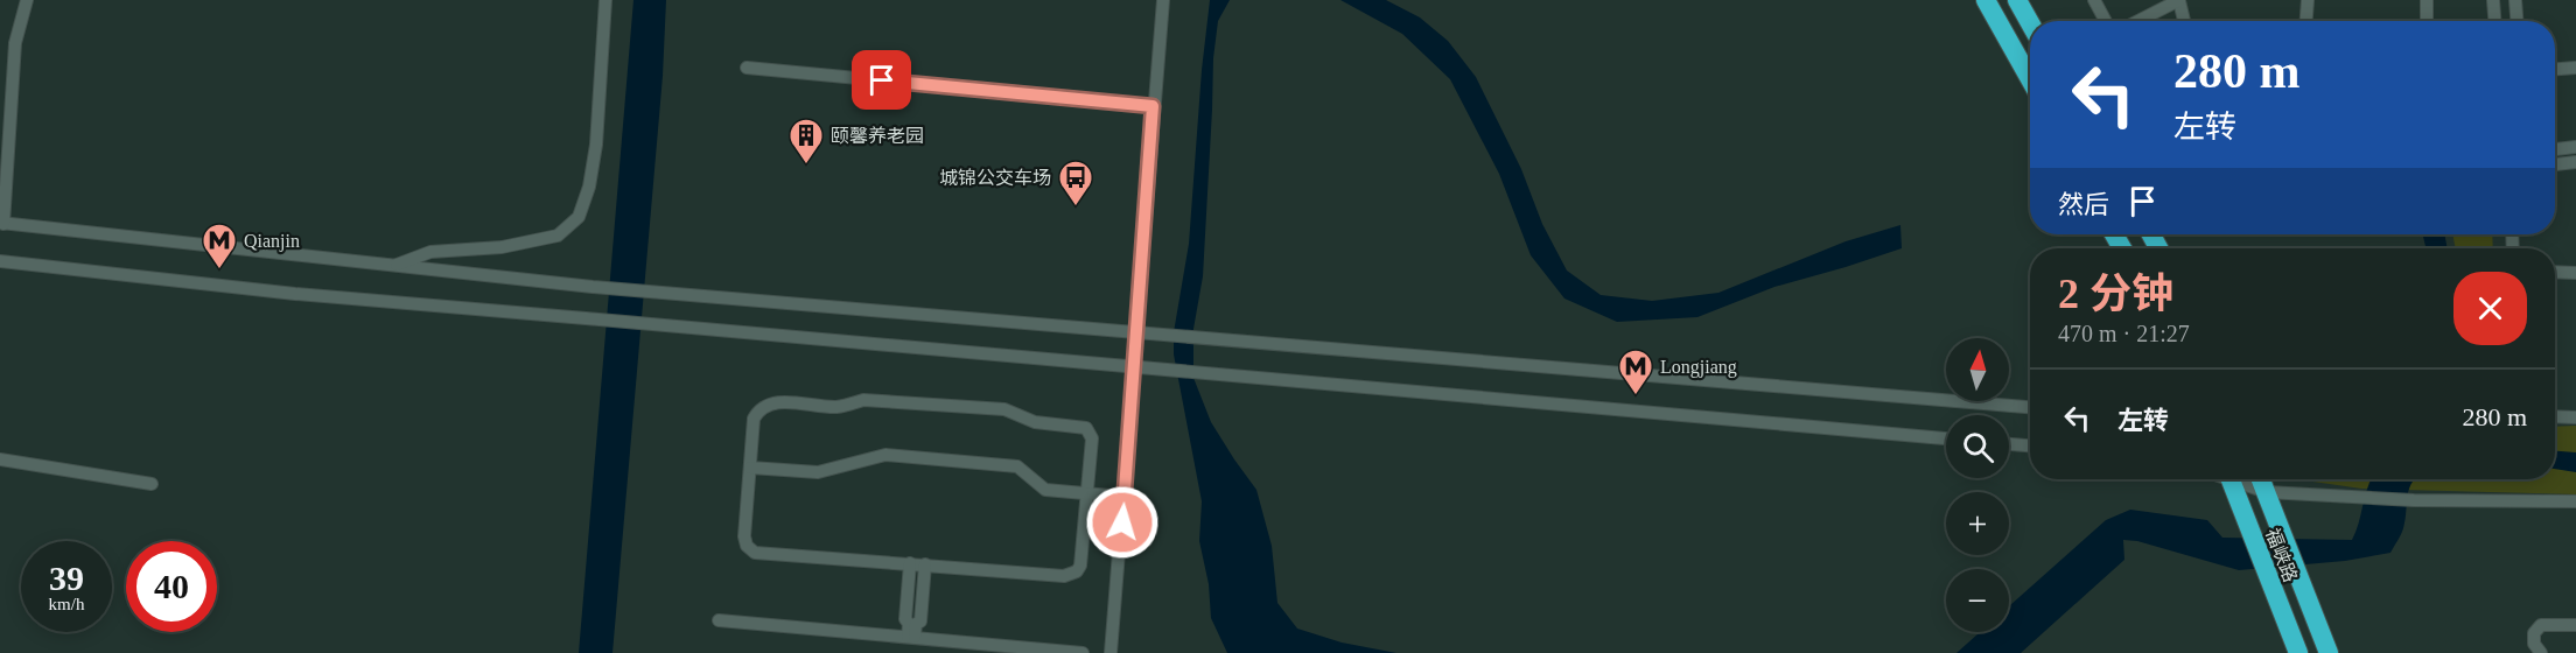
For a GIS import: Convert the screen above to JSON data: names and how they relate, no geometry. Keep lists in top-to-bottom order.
{
  "streets": {
    "highway": ["福峡路"]
  },
  "places": {
    "building": ["颐馨养老园"],
    "bus stop": ["城锦公交车场"],
    "metro station": ["Qianjin", "Longjiang"]
  },
  "north": "top",
  "page": {
    "turn": ["280 m", "左转"],
    "then": "然后",
    "heading": ["2 分钟", "470 m · 21:27"],
    "map_buttons": ["+", "−"],
    "list": [
      {
        "name": "左转",
        "value": "280 m"
      }
    ],
    "speed": "39 km/h",
    "limit": "40"
  }
}
